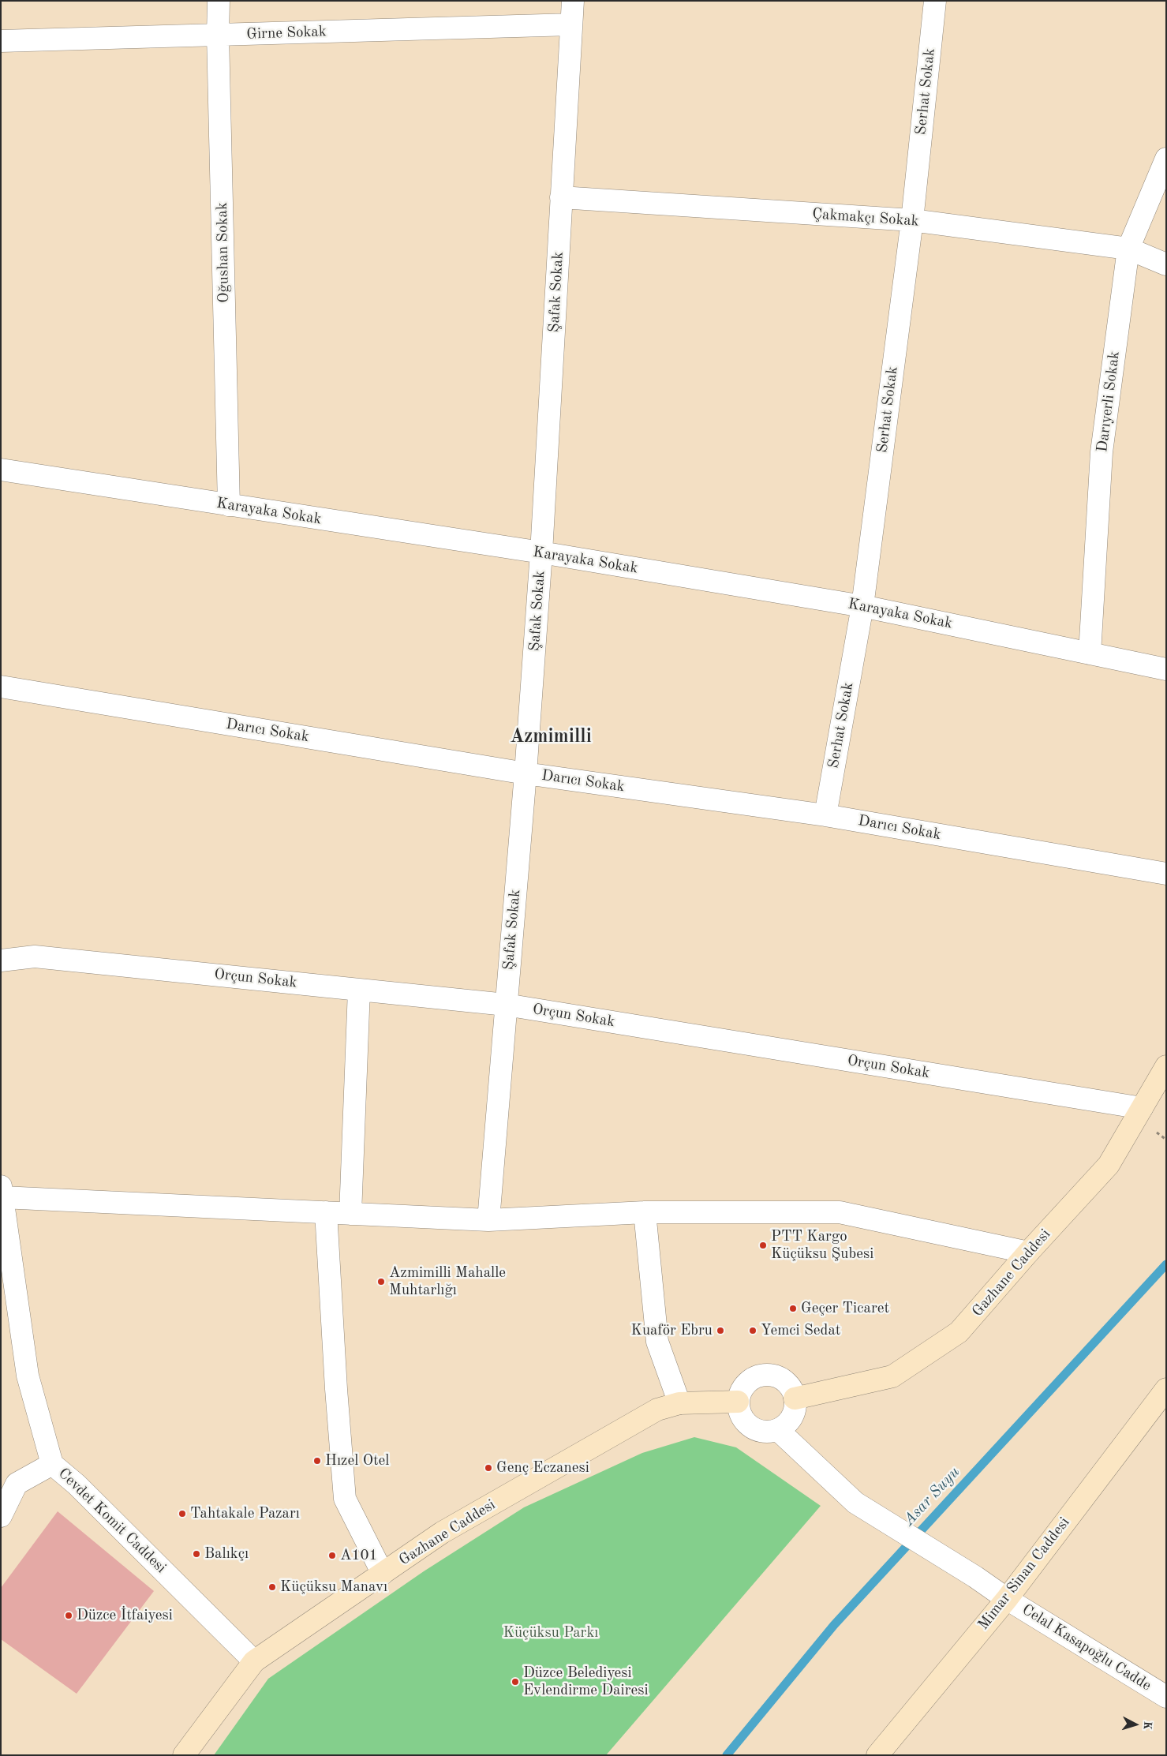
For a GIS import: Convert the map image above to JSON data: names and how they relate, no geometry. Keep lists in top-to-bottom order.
{
  "streets": {
    "main road": ["Gazhane Caddesi", "Mimar Sinan Caddesi"],
    "street": [
      "Girne Sokak",
      "Serhat Sokak",
      "Çakmakçı Sokak",
      "Oğushan Sokak",
      "Şafak Sokak",
      "Darıyerli Sokak",
      "Karayaka Sokak",
      "Darıcı Sokak",
      "Orçun Sokak",
      "Cevdet Komit Caddesi",
      "Celal Kasapoğlu Cadde"
    ]
  },
  "crossings": [
    ["Girne Sokak", "Oğushan Sokak"],
    ["Girne Sokak", "Şafak Sokak"],
    ["Serhat Sokak", "Çakmakçı Sokak"],
    ["Serhat Sokak", "Karayaka Sokak"],
    ["Serhat Sokak", "Darıcı Sokak"],
    ["Çakmakçı Sokak", "Şafak Sokak"],
    ["Çakmakçı Sokak", "Darıyerli Sokak"],
    ["Oğushan Sokak", "Karayaka Sokak"],
    ["Şafak Sokak", "Karayaka Sokak"],
    ["Şafak Sokak", "Darıcı Sokak"],
    ["Şafak Sokak", "Orçun Sokak"],
    ["Darıyerli Sokak", "Karayaka Sokak"],
    ["Orçun Sokak", "Gazhane Caddesi"],
    ["Gazhane Caddesi", "Cevdet Komit Caddesi"],
    ["Gazhane Caddesi", "Celal Kasapoğlu Cadde"],
    ["Mimar Sinan Caddesi", "Celal Kasapoğlu Cadde"]
  ],
  "districts": ["Azmimilli"],
  "water": ["Asar Suyu"],
  "parks": ["Küçüksu Parkı"],
  "places": [
    "PTT Kargo Küçüksu Şubesi",
    "Azmimilli Mahalle Muhtarlığı",
    "Geçer Ticaret",
    "Kuaför Ebru",
    "Yemci Sedat",
    "Hızel Otel",
    "Genç Eczanesi",
    "Tahtakale Pazarı",
    "Balıkçı",
    "A101",
    "Küçüksu Manavı",
    "Düzce İtfaiyesi",
    "Düzce Belediyesi Evlendirme Dairesi"
  ],
  "north": "right"
}
